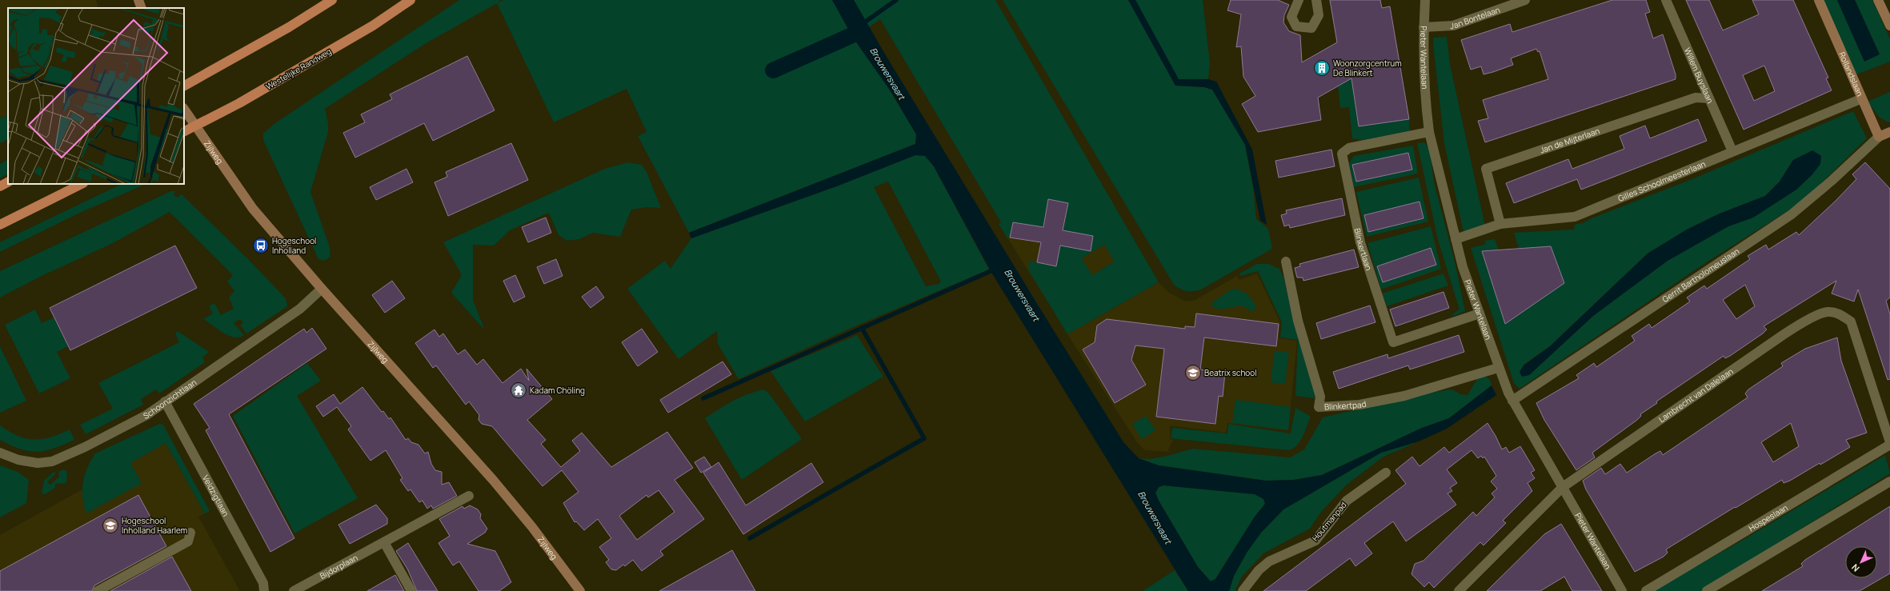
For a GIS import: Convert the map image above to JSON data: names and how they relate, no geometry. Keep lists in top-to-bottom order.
{
  "streets": {
    "main road": ["Westelijke Randweg", "Rollandslaan", "Zijlweg"],
    "street": [
      "Jan Bontelaan",
      "Pieter Wantelaan",
      "Willem Buyslaan",
      "Jan de Mijterlaan",
      "Gilles Schoolmeesterlaan",
      "Blinkertlaan",
      "Gerrit Bartholomeuslaan",
      "Lambrecht van Dalelaan",
      "Schoonzichtlaan",
      "Blinkertpad",
      "Veldzigtlaan",
      "Hospeslaan",
      "Houtmanpad",
      "Bijdorplaan"
    ]
  },
  "crossings": [
    ["Jan Bontelaan", "Pieter Wantelaan"],
    ["Pieter Wantelaan", "Gilles Schoolmeesterlaan"],
    ["Pieter Wantelaan", "Blinkertlaan"],
    ["Pieter Wantelaan", "Gerrit Bartholomeuslaan"],
    ["Pieter Wantelaan", "Lambrecht van Dalelaan"],
    ["Pieter Wantelaan", "Blinkertpad"],
    ["Westelijke Randweg", "Zijlweg"],
    ["Rollandslaan", "Gilles Schoolmeesterlaan"],
    ["Rollandslaan", "Gerrit Bartholomeuslaan"],
    ["Willem Buyslaan", "Jan de Mijterlaan"],
    ["Willem Buyslaan", "Gilles Schoolmeesterlaan"],
    ["Jan de Mijterlaan", "Gilles Schoolmeesterlaan"],
    ["Zijlweg", "Schoonzichtlaan"],
    ["Lambrecht van Dalelaan", "Hospeslaan"],
    ["Schoonzichtlaan", "Veldzigtlaan"]
  ],
  "water": ["Brouwersvaart"],
  "places": {
    "building": ["Woonzorgcentrum De Blinkert"],
    "bus stop": ["Hogeschool Inholland"],
    "school or university": ["Beatrix school", "Hogeschool Inholland Haarlem"],
    "temple": ["Kadam Chöling"]
  },
  "north": "bottom left"
}
